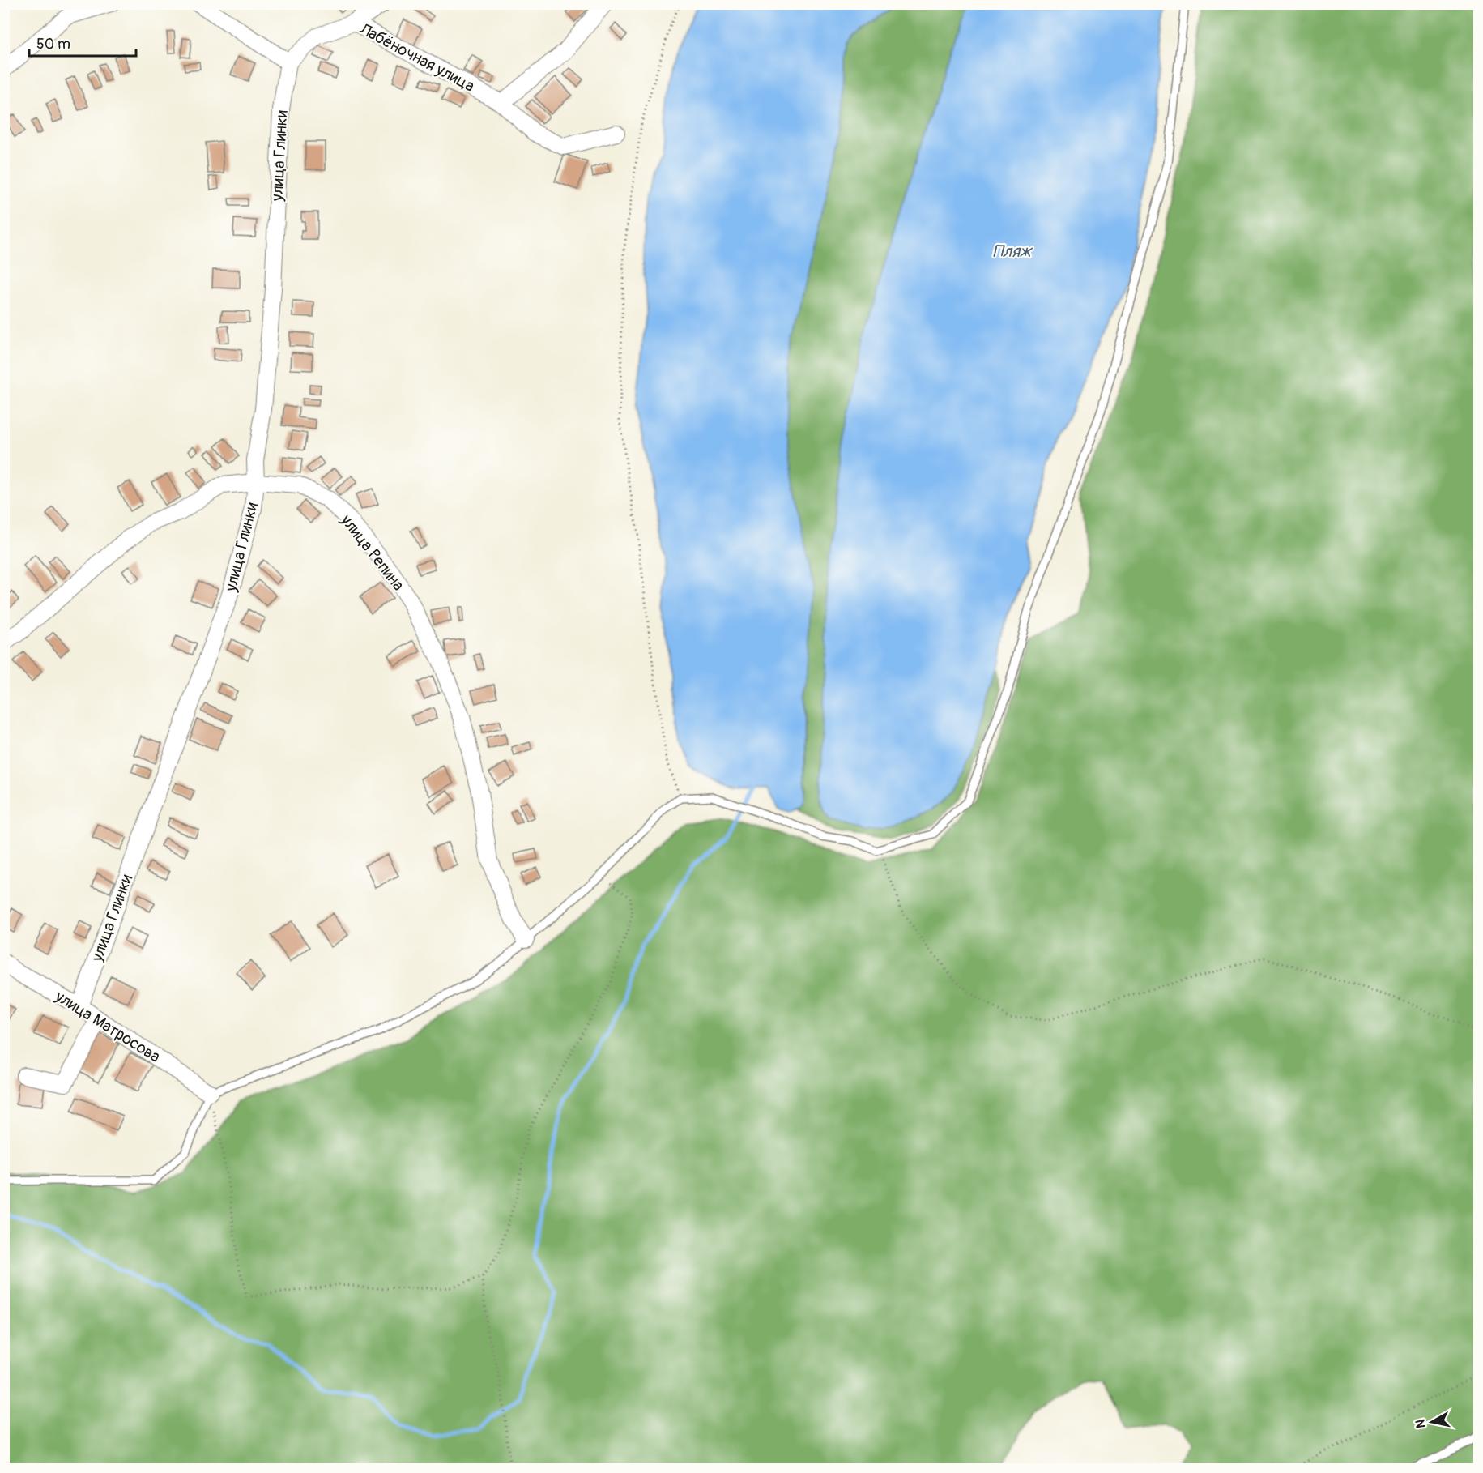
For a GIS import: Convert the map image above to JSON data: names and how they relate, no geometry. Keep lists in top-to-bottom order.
{
  "streets": {
    "street": [
      "Лабёночная улица",
      "улица Глинки",
      "улица Репина",
      "улица Матросова"
    ]
  },
  "crossings": [
    ["Лабёночная улица", "улица Глинки"],
    ["улица Глинки", "улица Репина"],
    ["улица Глинки", "улица Матросова"]
  ],
  "water": ["Пляж"],
  "scale_bar": "50 m",
  "north": "left"
}
